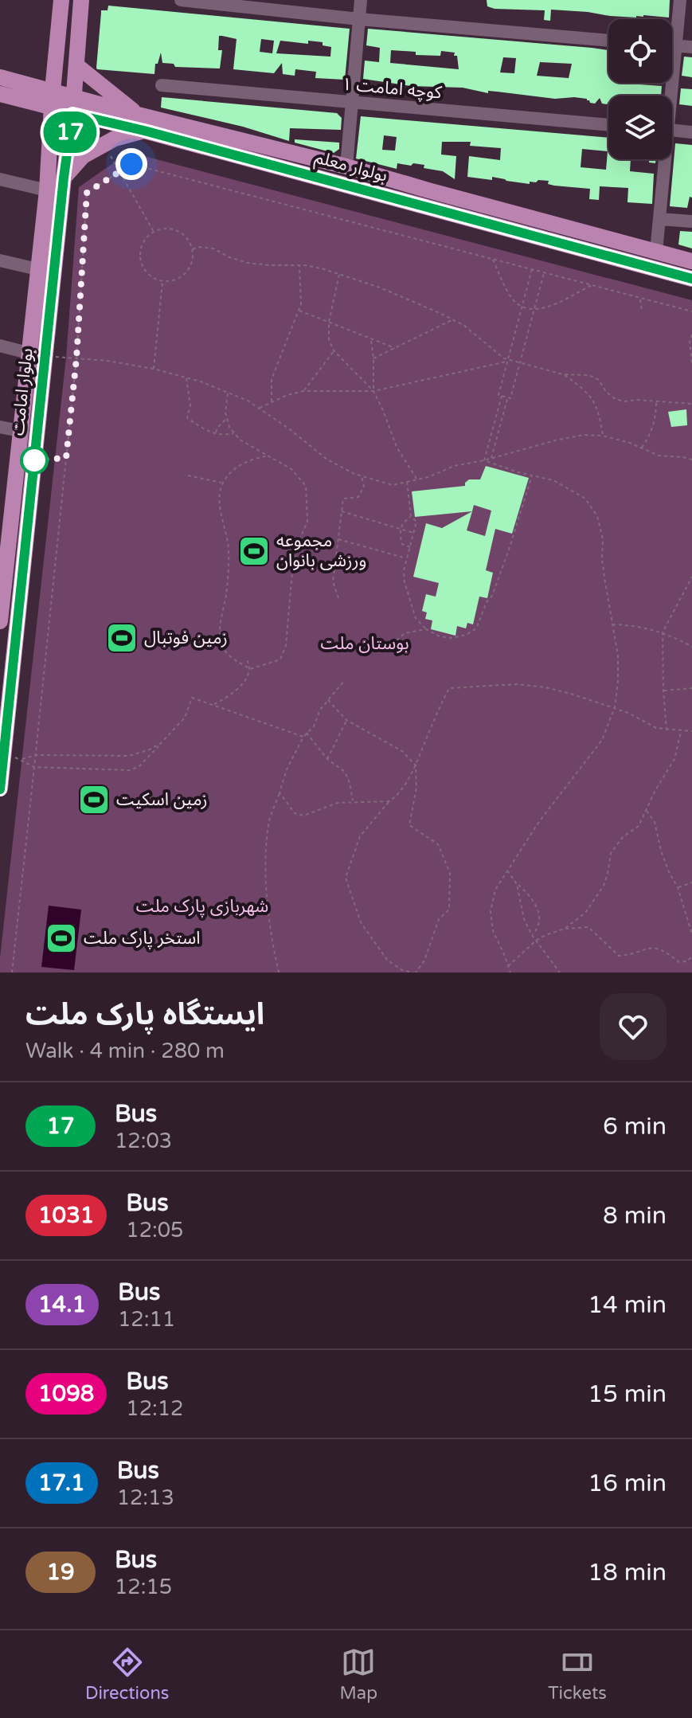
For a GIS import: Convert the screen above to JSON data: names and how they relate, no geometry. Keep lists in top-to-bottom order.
{
  "streets": {
    "main road": ["بولوار معلم", "بولوار امامت"],
    "street": ["کوچه امامت ۱"]
  },
  "crossings": [
    ["بولوار معلم", "بولوار امامت"]
  ],
  "parks": ["بوستان ملت", "شهربازی پارک ملت"],
  "places": {
    "sports": [
      "مجموعه ورزشی بانوان",
      "زمین فوتبال",
      "زمین اسکیت",
      "استخر پارک ملت"
    ]
  },
  "lines": ["bus line 17"],
  "page": {
    "on_map": "17",
    "heading": ["ایستگاه پارک ملت", "Walk · 4 min · 280 m"],
    "list": [
      {
        "mark": "17",
        "name": "Bus",
        "note": "12:03",
        "value": "6 min"
      },
      {
        "mark": "1031",
        "name": "Bus",
        "note": "12:05",
        "value": "8 min"
      },
      {
        "mark": "14.1",
        "name": "Bus",
        "note": "12:11",
        "value": "14 min"
      },
      {
        "mark": "1098",
        "name": "Bus",
        "note": "12:12",
        "value": "15 min"
      },
      {
        "mark": "17.1",
        "name": "Bus",
        "note": "12:13",
        "value": "16 min"
      },
      {
        "mark": "19",
        "name": "Bus",
        "note": "12:15",
        "value": "18 min"
      }
    ],
    "tabs": ["Directions", "Map", "Tickets"]
  }
}
